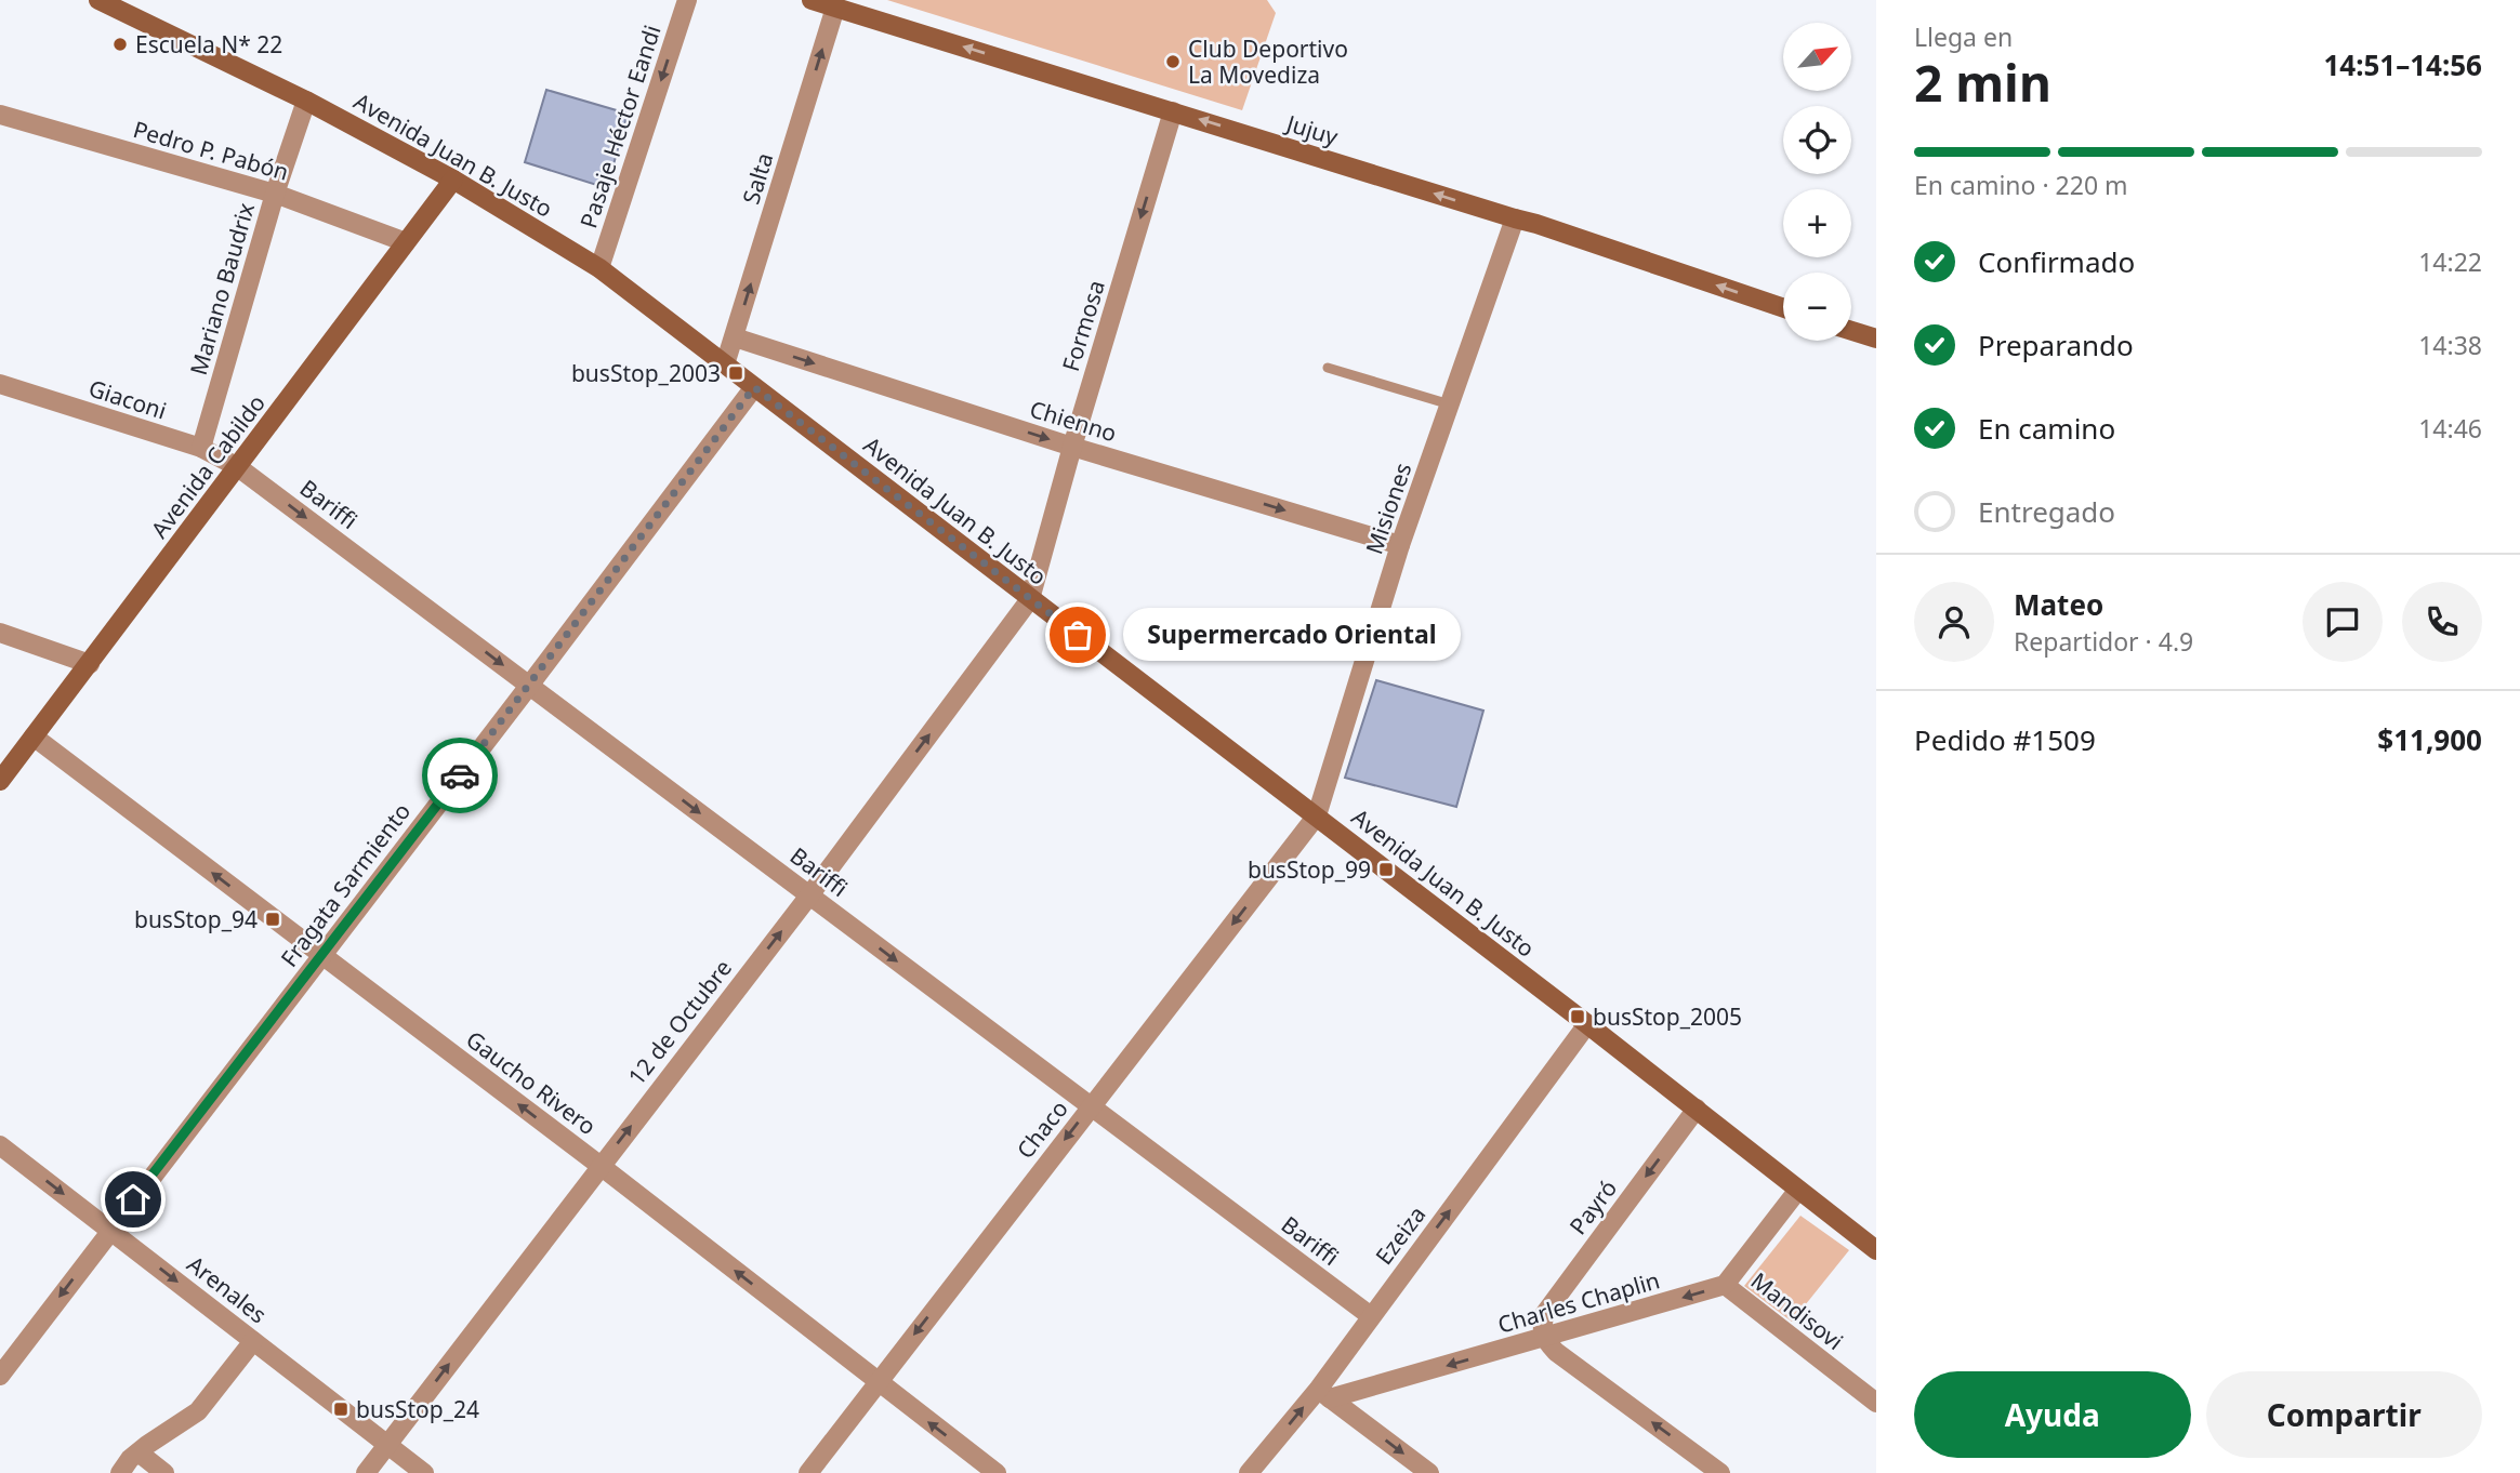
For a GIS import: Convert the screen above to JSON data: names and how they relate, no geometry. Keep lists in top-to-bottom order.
{
  "streets": {
    "main road": ["Jujuy", "Avenida Juan B. Justo", "Avenida Cabildo"],
    "street": [
      "Pasaje Héctor Eandi",
      "Pedro P. Pabón",
      "Salta",
      "Mariano Baudrix",
      "Formosa",
      "Giaconi",
      "Chienno",
      "Bariffi",
      "Misiones",
      "Fragata Sarmiento",
      "12 de Octubre",
      "Gaucho Rivero",
      "Chaco",
      "Payró",
      "Ezeiza",
      "Arenales",
      "Charles Chaplin",
      "Mandisovi"
    ]
  },
  "crossings": [
    ["Pasaje Héctor Eandi", "Avenida Juan B. Justo"],
    ["Jujuy", "Salta"],
    ["Jujuy", "Formosa"],
    ["Jujuy", "Misiones"],
    ["Pedro P. Pabón", "Mariano Baudrix"],
    ["Pedro P. Pabón", "Avenida Cabildo"],
    ["Avenida Juan B. Justo", "Salta"],
    ["Avenida Juan B. Justo", "Mariano Baudrix"],
    ["Avenida Juan B. Justo", "Formosa"],
    ["Avenida Juan B. Justo", "Avenida Cabildo"],
    ["Avenida Juan B. Justo", "Misiones"],
    ["Avenida Juan B. Justo", "Fragata Sarmiento"],
    ["Avenida Juan B. Justo", "12 de Octubre"],
    ["Avenida Juan B. Justo", "Chaco"],
    ["Avenida Juan B. Justo", "Payró"],
    ["Avenida Juan B. Justo", "Ezeiza"],
    ["Salta", "Chienno"],
    ["Mariano Baudrix", "Giaconi"],
    ["Formosa", "Chienno"],
    ["Formosa", "12 de Octubre"],
    ["Giaconi", "Avenida Cabildo"],
    ["Giaconi", "Bariffi"],
    ["Chienno", "Misiones"],
    ["Avenida Cabildo", "Bariffi"],
    ["Avenida Cabildo", "Gaucho Rivero"],
    ["Bariffi", "Fragata Sarmiento"],
    ["Bariffi", "12 de Octubre"],
    ["Bariffi", "Chaco"],
    ["Bariffi", "Ezeiza"],
    ["Misiones", "Chaco"],
    ["Fragata Sarmiento", "Gaucho Rivero"],
    ["Fragata Sarmiento", "Arenales"],
    ["12 de Octubre", "Gaucho Rivero"],
    ["12 de Octubre", "Arenales"],
    ["Gaucho Rivero", "Chaco"],
    ["Payró", "Charles Chaplin"],
    ["Ezeiza", "Charles Chaplin"],
    ["Charles Chaplin", "Mandisovi"]
  ],
  "one_way": [
    "Pasaje Héctor Eandi",
    "Jujuy",
    "Salta",
    "Formosa",
    "Chienno",
    "Bariffi",
    "12 de Octubre",
    "Gaucho Rivero",
    "Chaco",
    "Ezeiza",
    "Arenales",
    "Charles Chaplin"
  ],
  "places": {
    "other": ["Escuela N* 22", "Club Deportivo La Movediza", "Supermercado Oriental"],
    "transit": [
      "busStop_2003",
      "busStop_99",
      "busStop_94",
      "busStop_2005",
      "busStop_24"
    ]
  },
  "north": "top right",
  "page": {
    "heading": ["2 min", "Llega en", "14:51–14:56"],
    "panel": [
      "Mateo",
      "Repartidor · 4.9",
      "Pedido #1509",
      "$11,900"
    ],
    "map_buttons": ["+", "−"],
    "bar": "En camino · 220 m",
    "list": [
      ["Confirmado", "14:22"],
      ["Preparando", "14:38"],
      ["En camino", "14:46"],
      "Entregado"
    ],
    "bubble": "Supermercado Oriental",
    "buttons": ["Ayuda", "Compartir"]
  }
}
